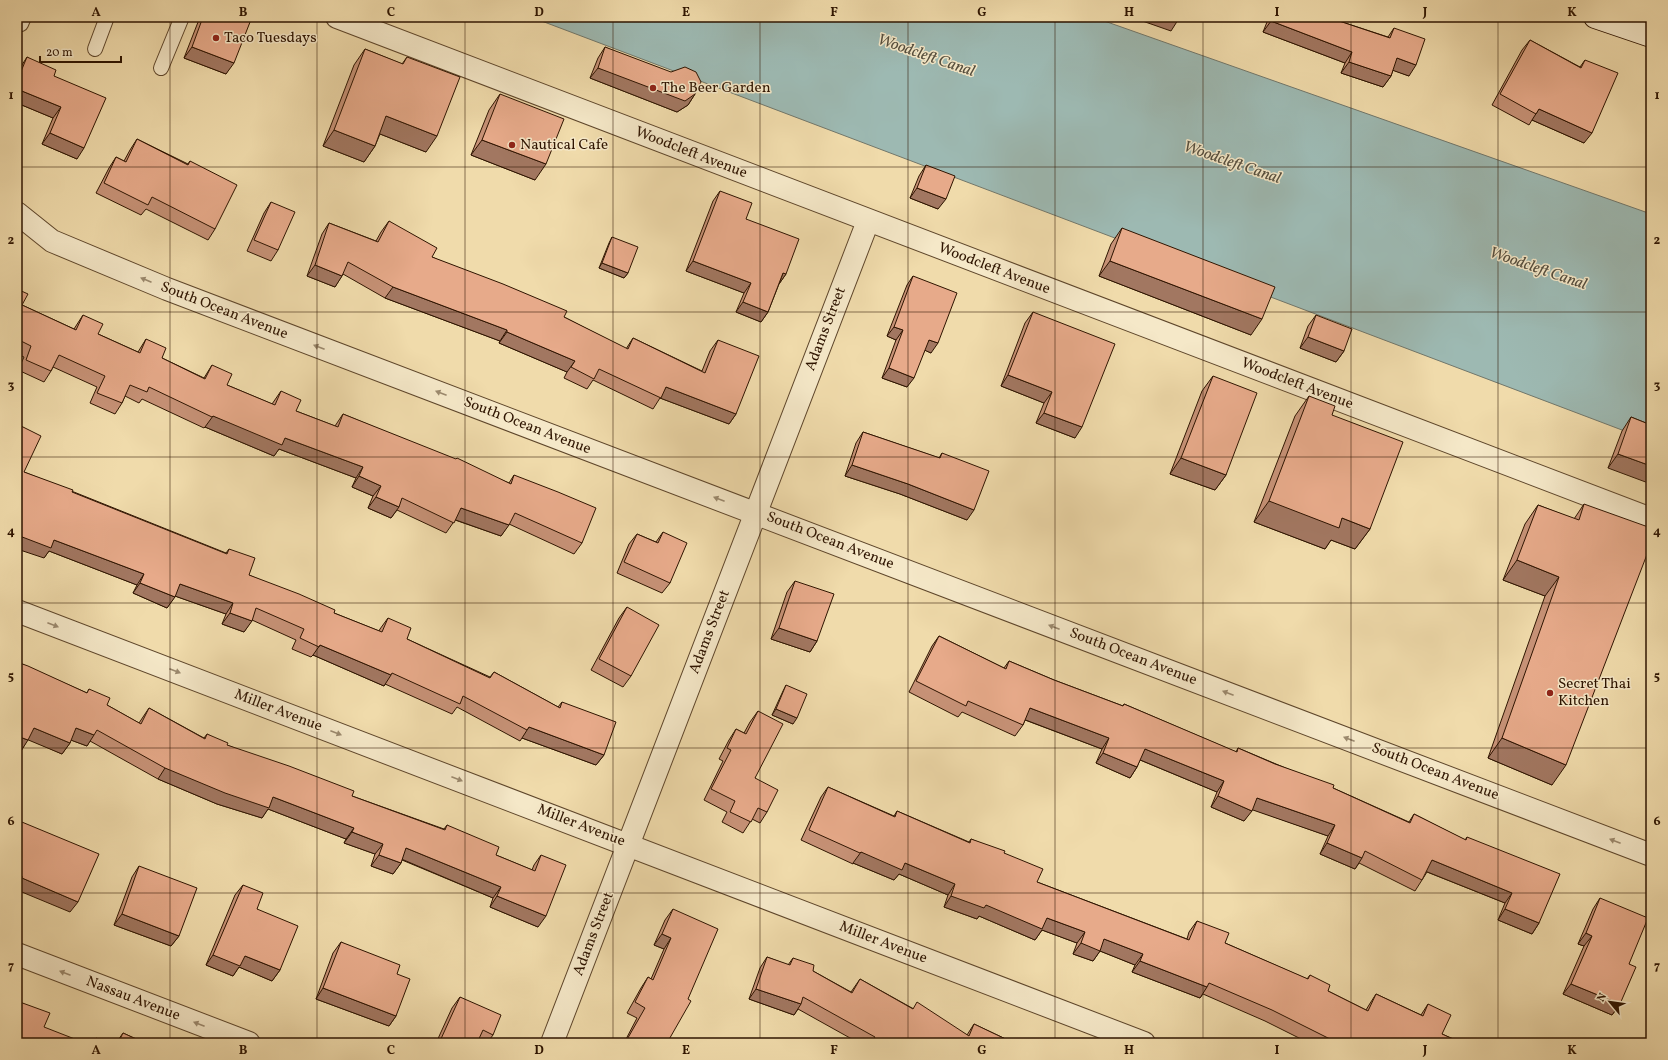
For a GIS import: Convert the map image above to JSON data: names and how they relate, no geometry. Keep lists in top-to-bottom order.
{
  "streets": {
    "street": [
      "Woodcleft Avenue",
      "South Ocean Avenue",
      "Adams Street",
      "Miller Avenue",
      "Nassau Avenue"
    ]
  },
  "crossings": [
    ["Woodcleft Avenue", "Adams Street"],
    ["South Ocean Avenue", "Adams Street"],
    ["Adams Street", "Miller Avenue"]
  ],
  "one_way": ["South Ocean Avenue", "Miller Avenue", "Nassau Avenue"],
  "water": ["Woodcleft Canal"],
  "places": [
    "Taco Tuesdays",
    "The Beer Garden",
    "Nautical Cafe",
    "Secret Thai Kitchen"
  ],
  "scale_bar": "20 m",
  "north": "top left",
  "grid": {
    "columns": [
      "A",
      "B",
      "C",
      "D",
      "E",
      "F",
      "G",
      "H",
      "I",
      "J",
      "K"
    ],
    "rows": [
      "1",
      "2",
      "3",
      "4",
      "5",
      "6",
      "7"
    ]
  }
}
